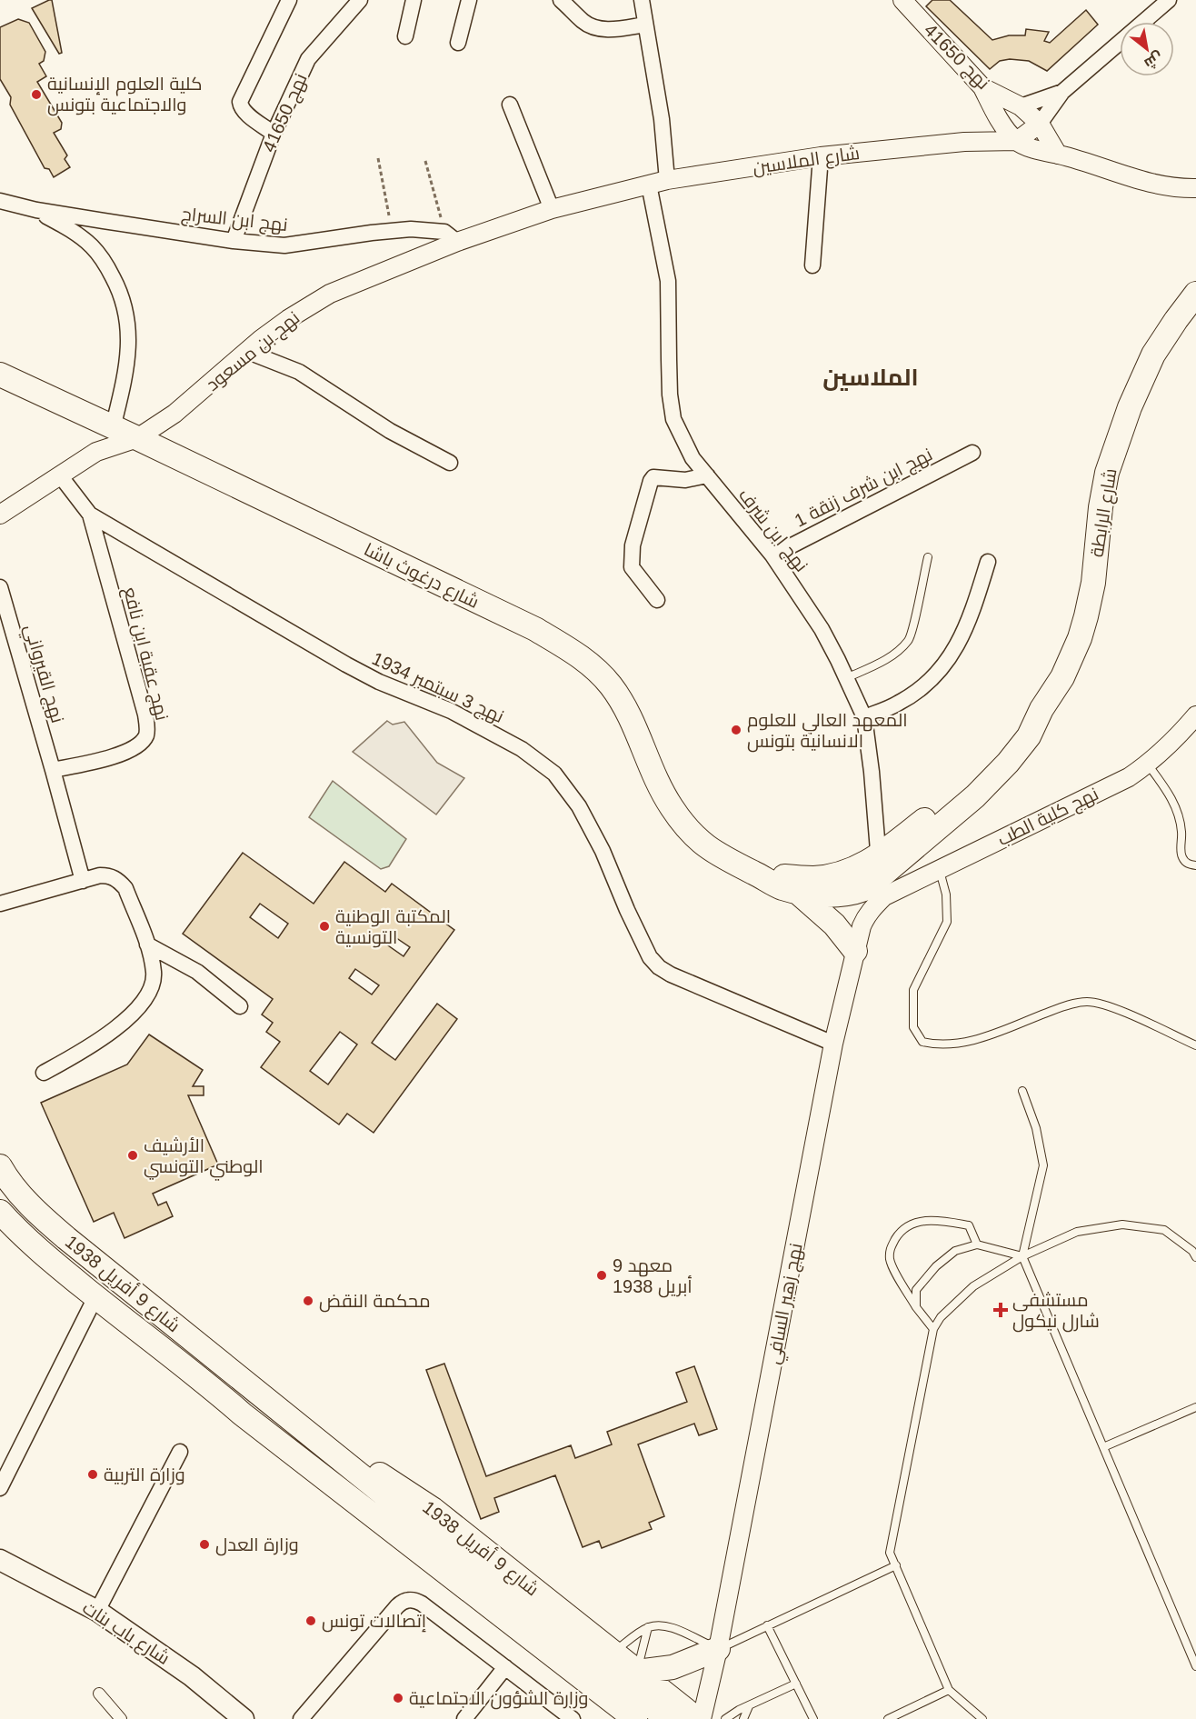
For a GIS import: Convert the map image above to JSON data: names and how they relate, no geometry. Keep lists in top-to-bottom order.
{
  "streets": {
    "main road": [
      "شارع الرابطة",
      "شارع درغوث باشا",
      "شارع 9 أفريل 1938",
      "شارع باب بنات"
    ],
    "street": [
      "نهج 41650",
      "شارع الملاسين",
      "نهج ابن السراج",
      "نهج بن مسعود",
      "نهج ابن شرف زنقة 1",
      "نهج ابن شرف",
      "نهج عقبة ابن نافع",
      "نهج القيرواني",
      "نهج 3 سبتمبر 1934",
      "نهج كلية الطب",
      "نهج زهير السافي"
    ]
  },
  "crossings": [
    ["نهج 41650", "شارع الملاسين"],
    ["نهج 41650", "نهج ابن السراج"],
    ["شارع الملاسين", "نهج بن مسعود"],
    ["شارع الملاسين", "نهج ابن شرف"],
    ["نهج ابن السراج", "نهج بن مسعود"],
    ["نهج ابن السراج", "شارع درغوث باشا"],
    ["نهج بن مسعود", "نهج ابن شرف"],
    ["نهج بن مسعود", "شارع درغوث باشا"],
    ["نهج بن مسعود", "نهج عقبة ابن نافع"],
    ["نهج ابن شرف زنقة 1", "نهج ابن شرف"],
    ["شارع الرابطة", "نهج ابن شرف"],
    ["شارع الرابطة", "شارع درغوث باشا"],
    ["شارع الرابطة", "نهج كلية الطب"],
    ["شارع الرابطة", "نهج زهير السافي"],
    ["نهج ابن شرف", "شارع درغوث باشا"],
    ["نهج ابن شرف", "نهج كلية الطب"],
    ["نهج ابن شرف", "نهج زهير السافي"],
    ["شارع درغوث باشا", "نهج كلية الطب"],
    ["شارع درغوث باشا", "نهج زهير السافي"],
    ["نهج عقبة ابن نافع", "نهج القيرواني"],
    ["نهج عقبة ابن نافع", "نهج 3 سبتمبر 1934"],
    ["نهج 3 سبتمبر 1934", "نهج زهير السافي"],
    ["نهج كلية الطب", "نهج زهير السافي"]
  ],
  "districts": ["الملاسين"],
  "places": {
    "other": [
      "كلية العلوم الإنسانية والاجتماعية بتونس",
      "المعهد العالي للعلوم الانسانية بتونس",
      "المكتبة الوطنية التونسية",
      "الأرشيف الوطني التونسي",
      "معهد 9 أبريل 1938",
      "محكمة النقض",
      "وزارة التربية",
      "وزارة العدل",
      "إتصالات تونس",
      "وزارة الشؤون الاجتماعية"
    ],
    "health": ["مستشفى شارل نيكول"]
  },
  "north": "bottom right"
}
